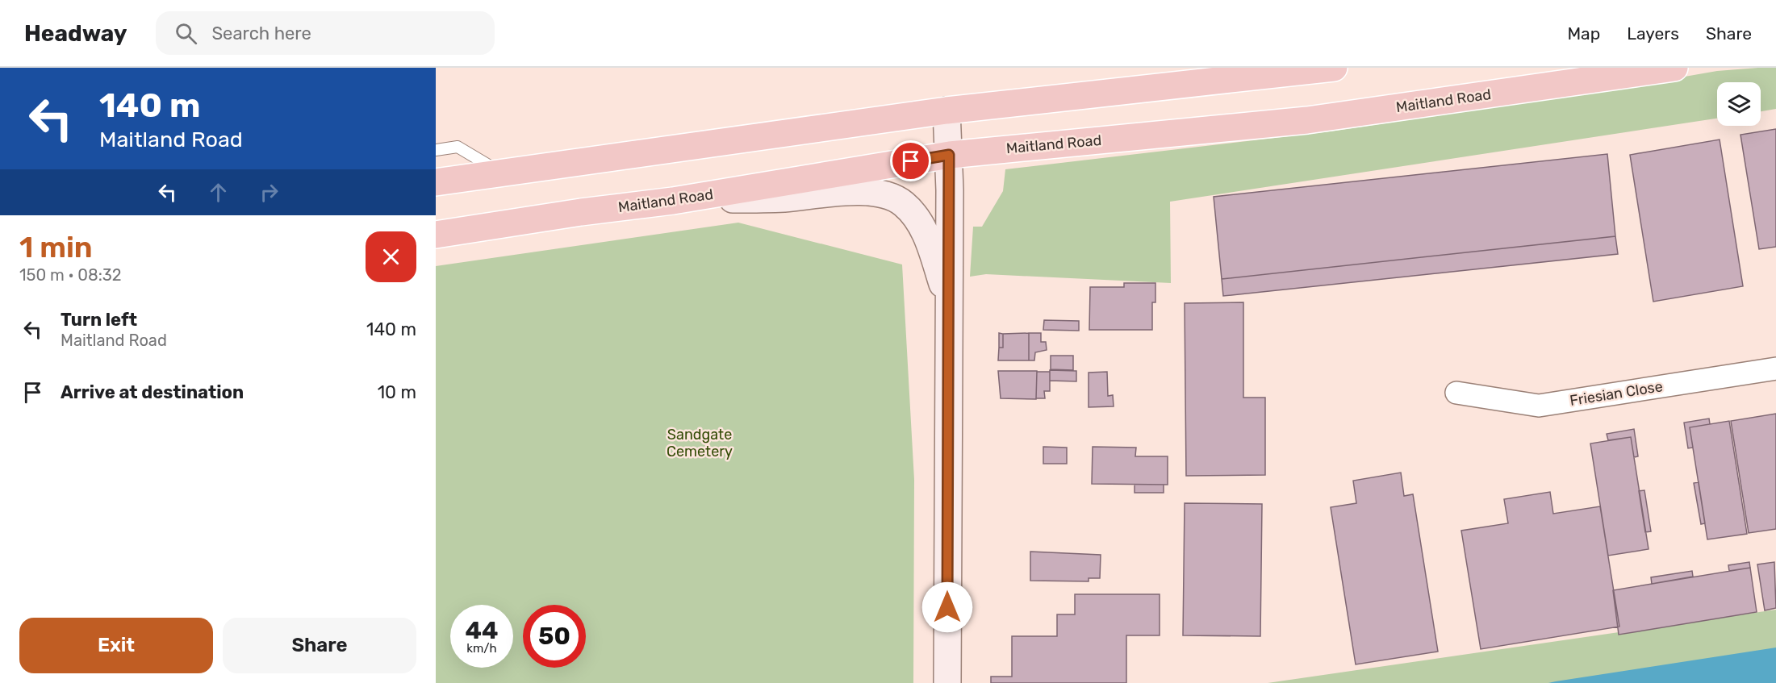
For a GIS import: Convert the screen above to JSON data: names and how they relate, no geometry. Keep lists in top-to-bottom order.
{
  "streets": {
    "highway": ["Maitland Road"],
    "street": ["Friesian Close"]
  },
  "parks": ["Sandgate Cemetery"],
  "page": {
    "header": "Headway",
    "search": "Search here",
    "nav": ["Map", "Layers", "Share"],
    "turn": ["140 m", "Maitland Road"],
    "heading": ["1 min", "150 m · 08:32"],
    "list": [
      {
        "name": "Turn left",
        "note": "Maitland Road",
        "value": "140 m"
      },
      {
        "name": "Arrive at destination",
        "value": "10 m"
      }
    ],
    "speed": "44 km/h",
    "limit": "50",
    "buttons": ["Exit", "Share"]
  }
}
